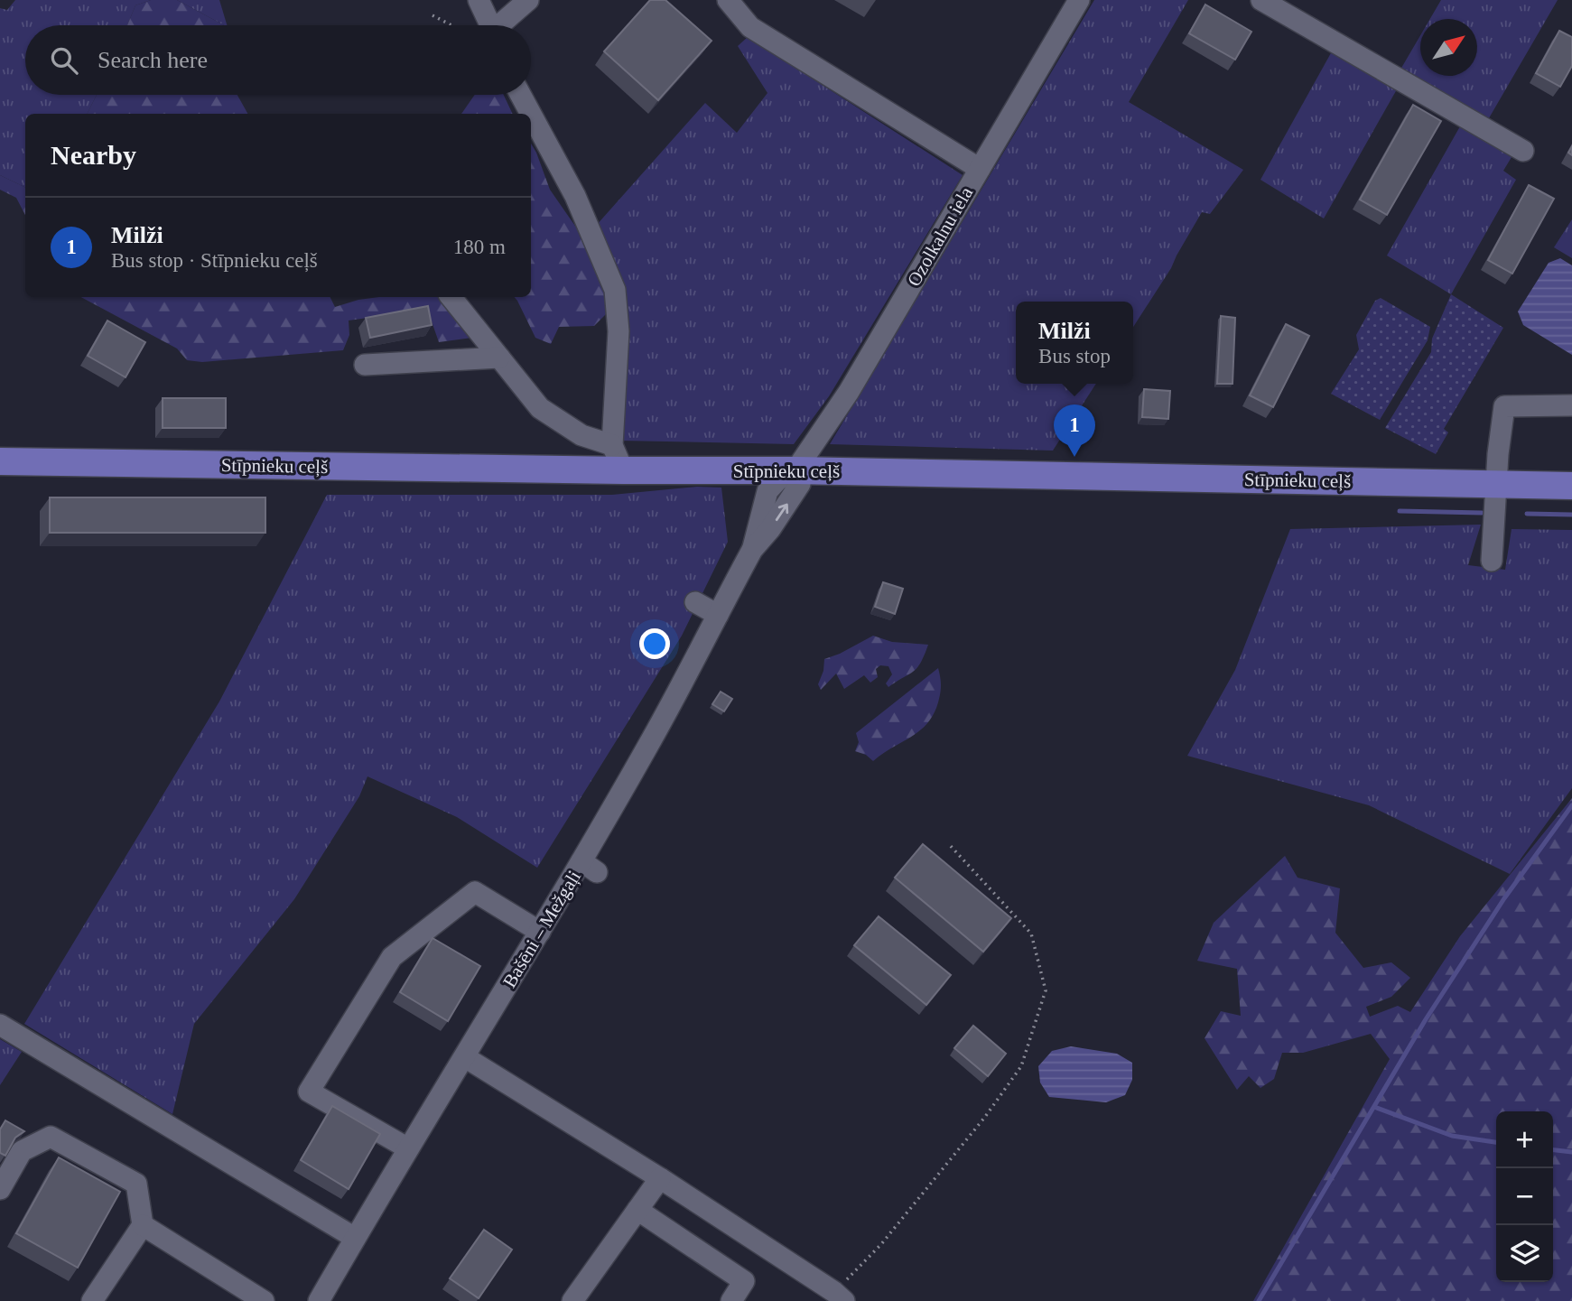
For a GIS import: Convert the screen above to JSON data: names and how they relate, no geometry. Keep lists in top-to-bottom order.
{
  "streets": {
    "main road": ["Stīpnieku ceļš"],
    "street": ["Ozolkalnu iela", "Bašēni – Mežgaļi"]
  },
  "crossings": [
    ["Ozolkalnu iela", "Stīpnieku ceļš"],
    ["Ozolkalnu iela", "Bašēni – Mežgaļi"],
    ["Stīpnieku ceļš", "Bašēni – Mežgaļi"]
  ],
  "north": "top right",
  "page": {
    "search": "Search here",
    "heading": "Nearby",
    "list": [
      {
        "mark": "1",
        "name": "Milži",
        "note": "Bus stop · Stīpnieku ceļš",
        "value": "180 m"
      }
    ],
    "popup": ["Milži", "Bus stop"],
    "pins": "1",
    "map_buttons": ["+", "−"]
  }
}
